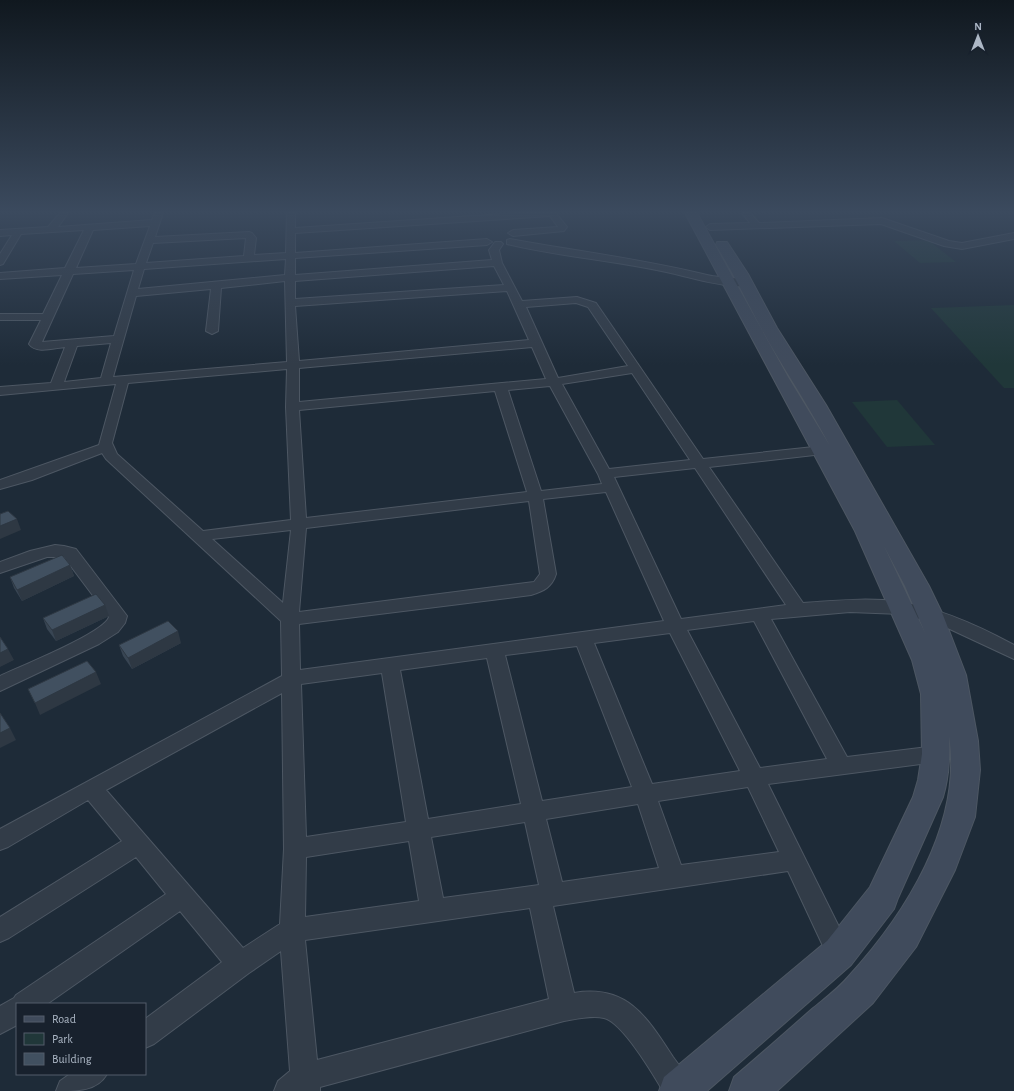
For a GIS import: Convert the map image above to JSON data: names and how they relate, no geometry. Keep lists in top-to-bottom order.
{
  "legend": ["Road", "Park", "Building"],
  "north": "top"
}
